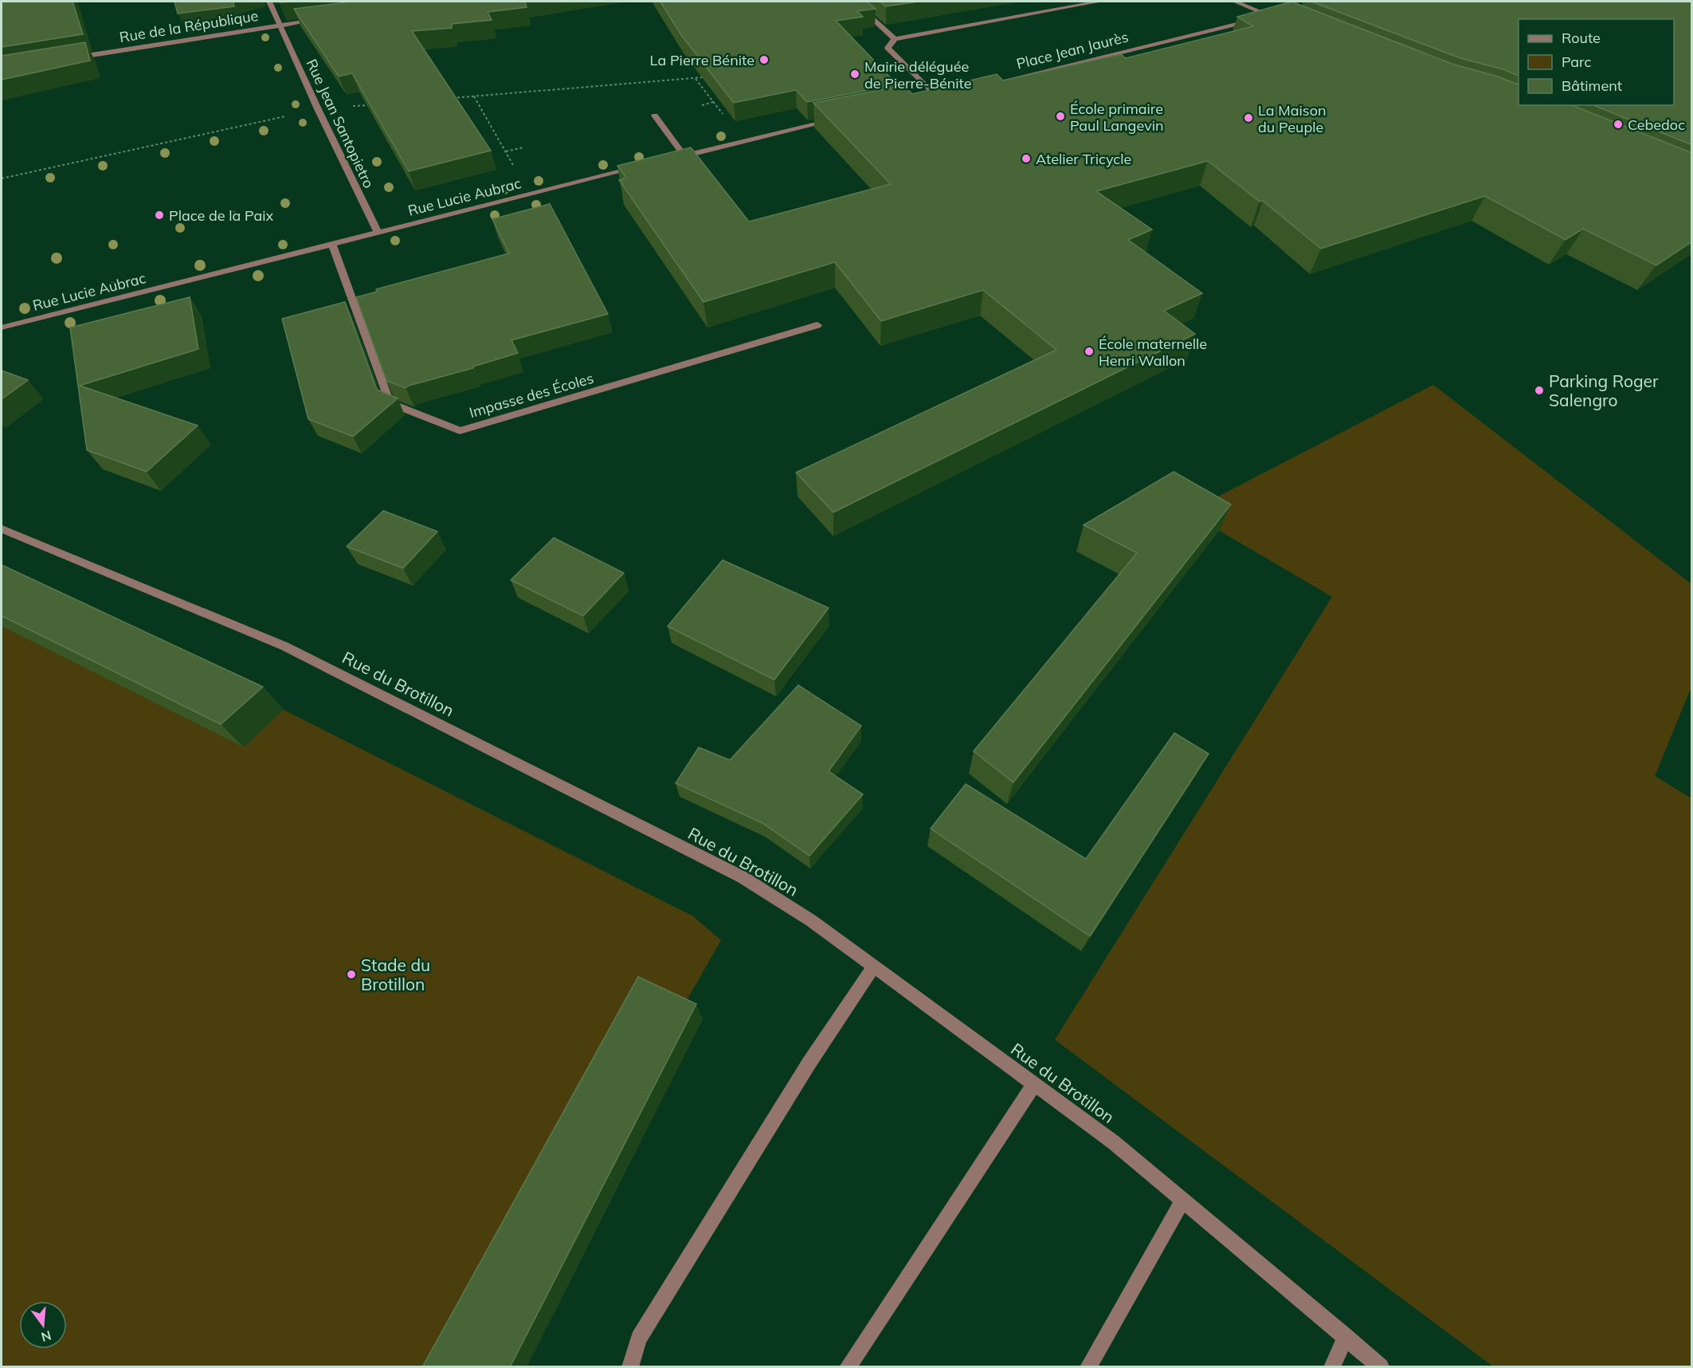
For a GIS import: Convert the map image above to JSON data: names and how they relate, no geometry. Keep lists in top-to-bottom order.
{
  "streets": {
    "street": [
      "Rue de la République",
      "Place Jean Jaurès",
      "Rue Jean Santopietro",
      "Rue Lucie Aubrac",
      "Impasse des Écoles",
      "Rue du Brotillon"
    ]
  },
  "crossings": [
    ["Rue de la République", "Rue Jean Santopietro"],
    ["Rue Jean Santopietro", "Rue Lucie Aubrac"],
    ["Rue Lucie Aubrac", "Impasse des Écoles"]
  ],
  "places": [
    "La Pierre Bénite",
    "Mairie déléguée de Pierre-Bénite",
    "École primaire Paul Langevin",
    "La Maison du Peuple",
    "Cebedoc",
    "Atelier Tricycle",
    "Place de la Paix",
    "École maternelle Henri Wallon",
    "Parking Roger Salengro",
    "Stade du Brotillon"
  ],
  "legend": ["Route", "Parc", "Bâtiment"],
  "north": "bottom"
}
